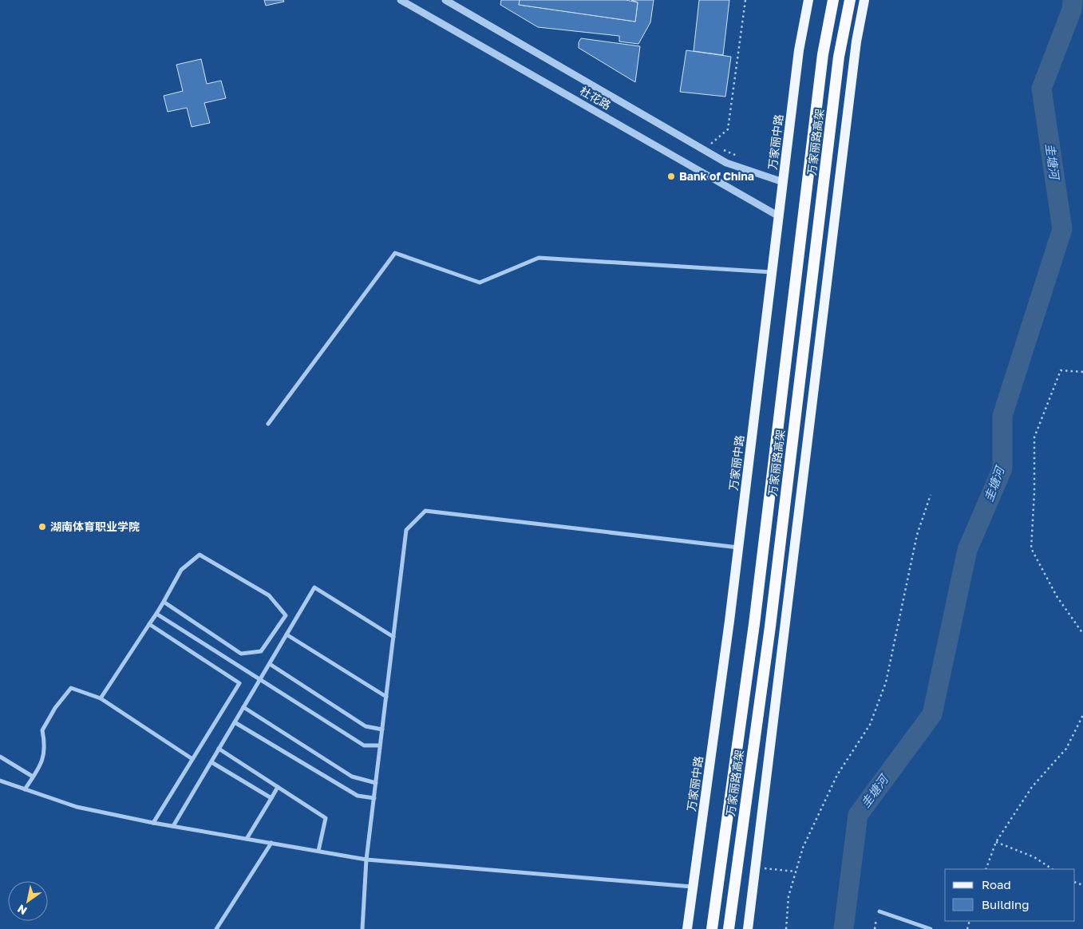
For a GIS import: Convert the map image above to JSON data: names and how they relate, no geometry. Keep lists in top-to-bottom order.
{
  "streets": {
    "highway": ["万家丽路高架"],
    "main road": ["万家丽中路"],
    "street": ["杜花路"]
  },
  "crossings": [
    ["杜花路", "万家丽中路"]
  ],
  "water": ["圭塘河"],
  "places": ["Bank of China", "湖南体育职业学院"],
  "legend": ["Road", "Building"],
  "north": "bottom left"
}
